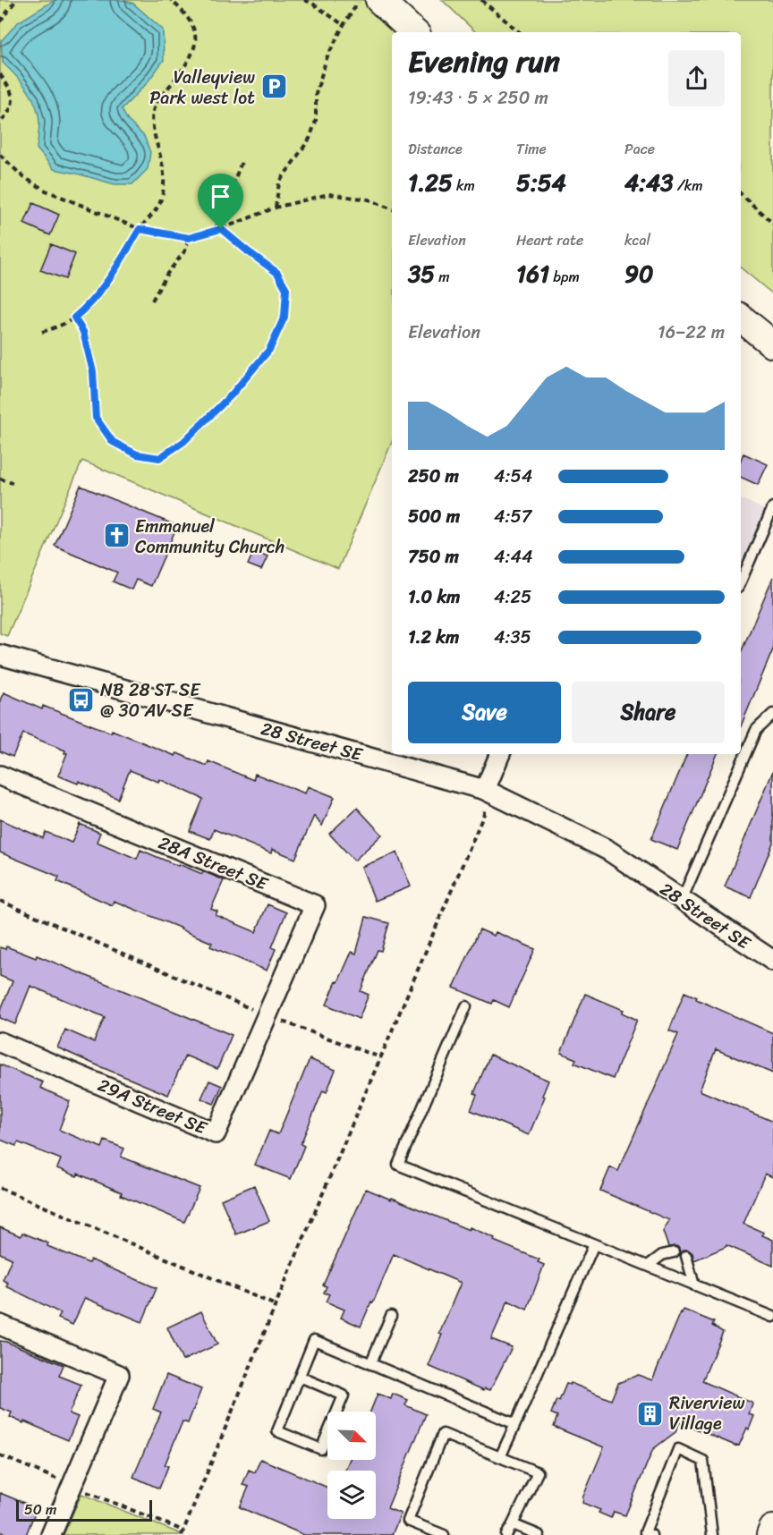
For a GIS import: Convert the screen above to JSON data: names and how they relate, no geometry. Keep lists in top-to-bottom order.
{
  "streets": {
    "street": ["28 Street SE", "28A Street SE", "29A Street SE"]
  },
  "crossings": [
    ["28A Street SE", "29A Street SE"]
  ],
  "places": {
    "parking": ["Valleyview Park west lot"],
    "church": ["Emmanuel Community Church"],
    "bus stop": ["NB 28 ST SE @ 30 AV SE"],
    "building": ["Riverview Village"]
  },
  "scale_bar": "50 m",
  "north": "bottom right",
  "page": {
    "heading": ["Evening run", "19:43 · 5 × 250 m"],
    "stats": [
      ["Distance", "1.25 km"],
      ["Time", "5:54"],
      ["Pace", "4:43 /km"],
      ["Elevation", "35 m"],
      ["Heart rate", "161 bpm"],
      ["kcal", "90"]
    ],
    "chart": ["Elevation", "16–22 m"],
    "list": [
      {
        "name": "250 m",
        "note": "4:54"
      },
      {
        "name": "500 m",
        "note": "4:57"
      },
      {
        "name": "750 m",
        "note": "4:44"
      },
      {
        "name": "1.0 km",
        "note": "4:25"
      },
      {
        "name": "1.2 km",
        "note": "4:35"
      }
    ],
    "buttons": ["Save", "Share"],
    "scale": "50 m"
  }
}
